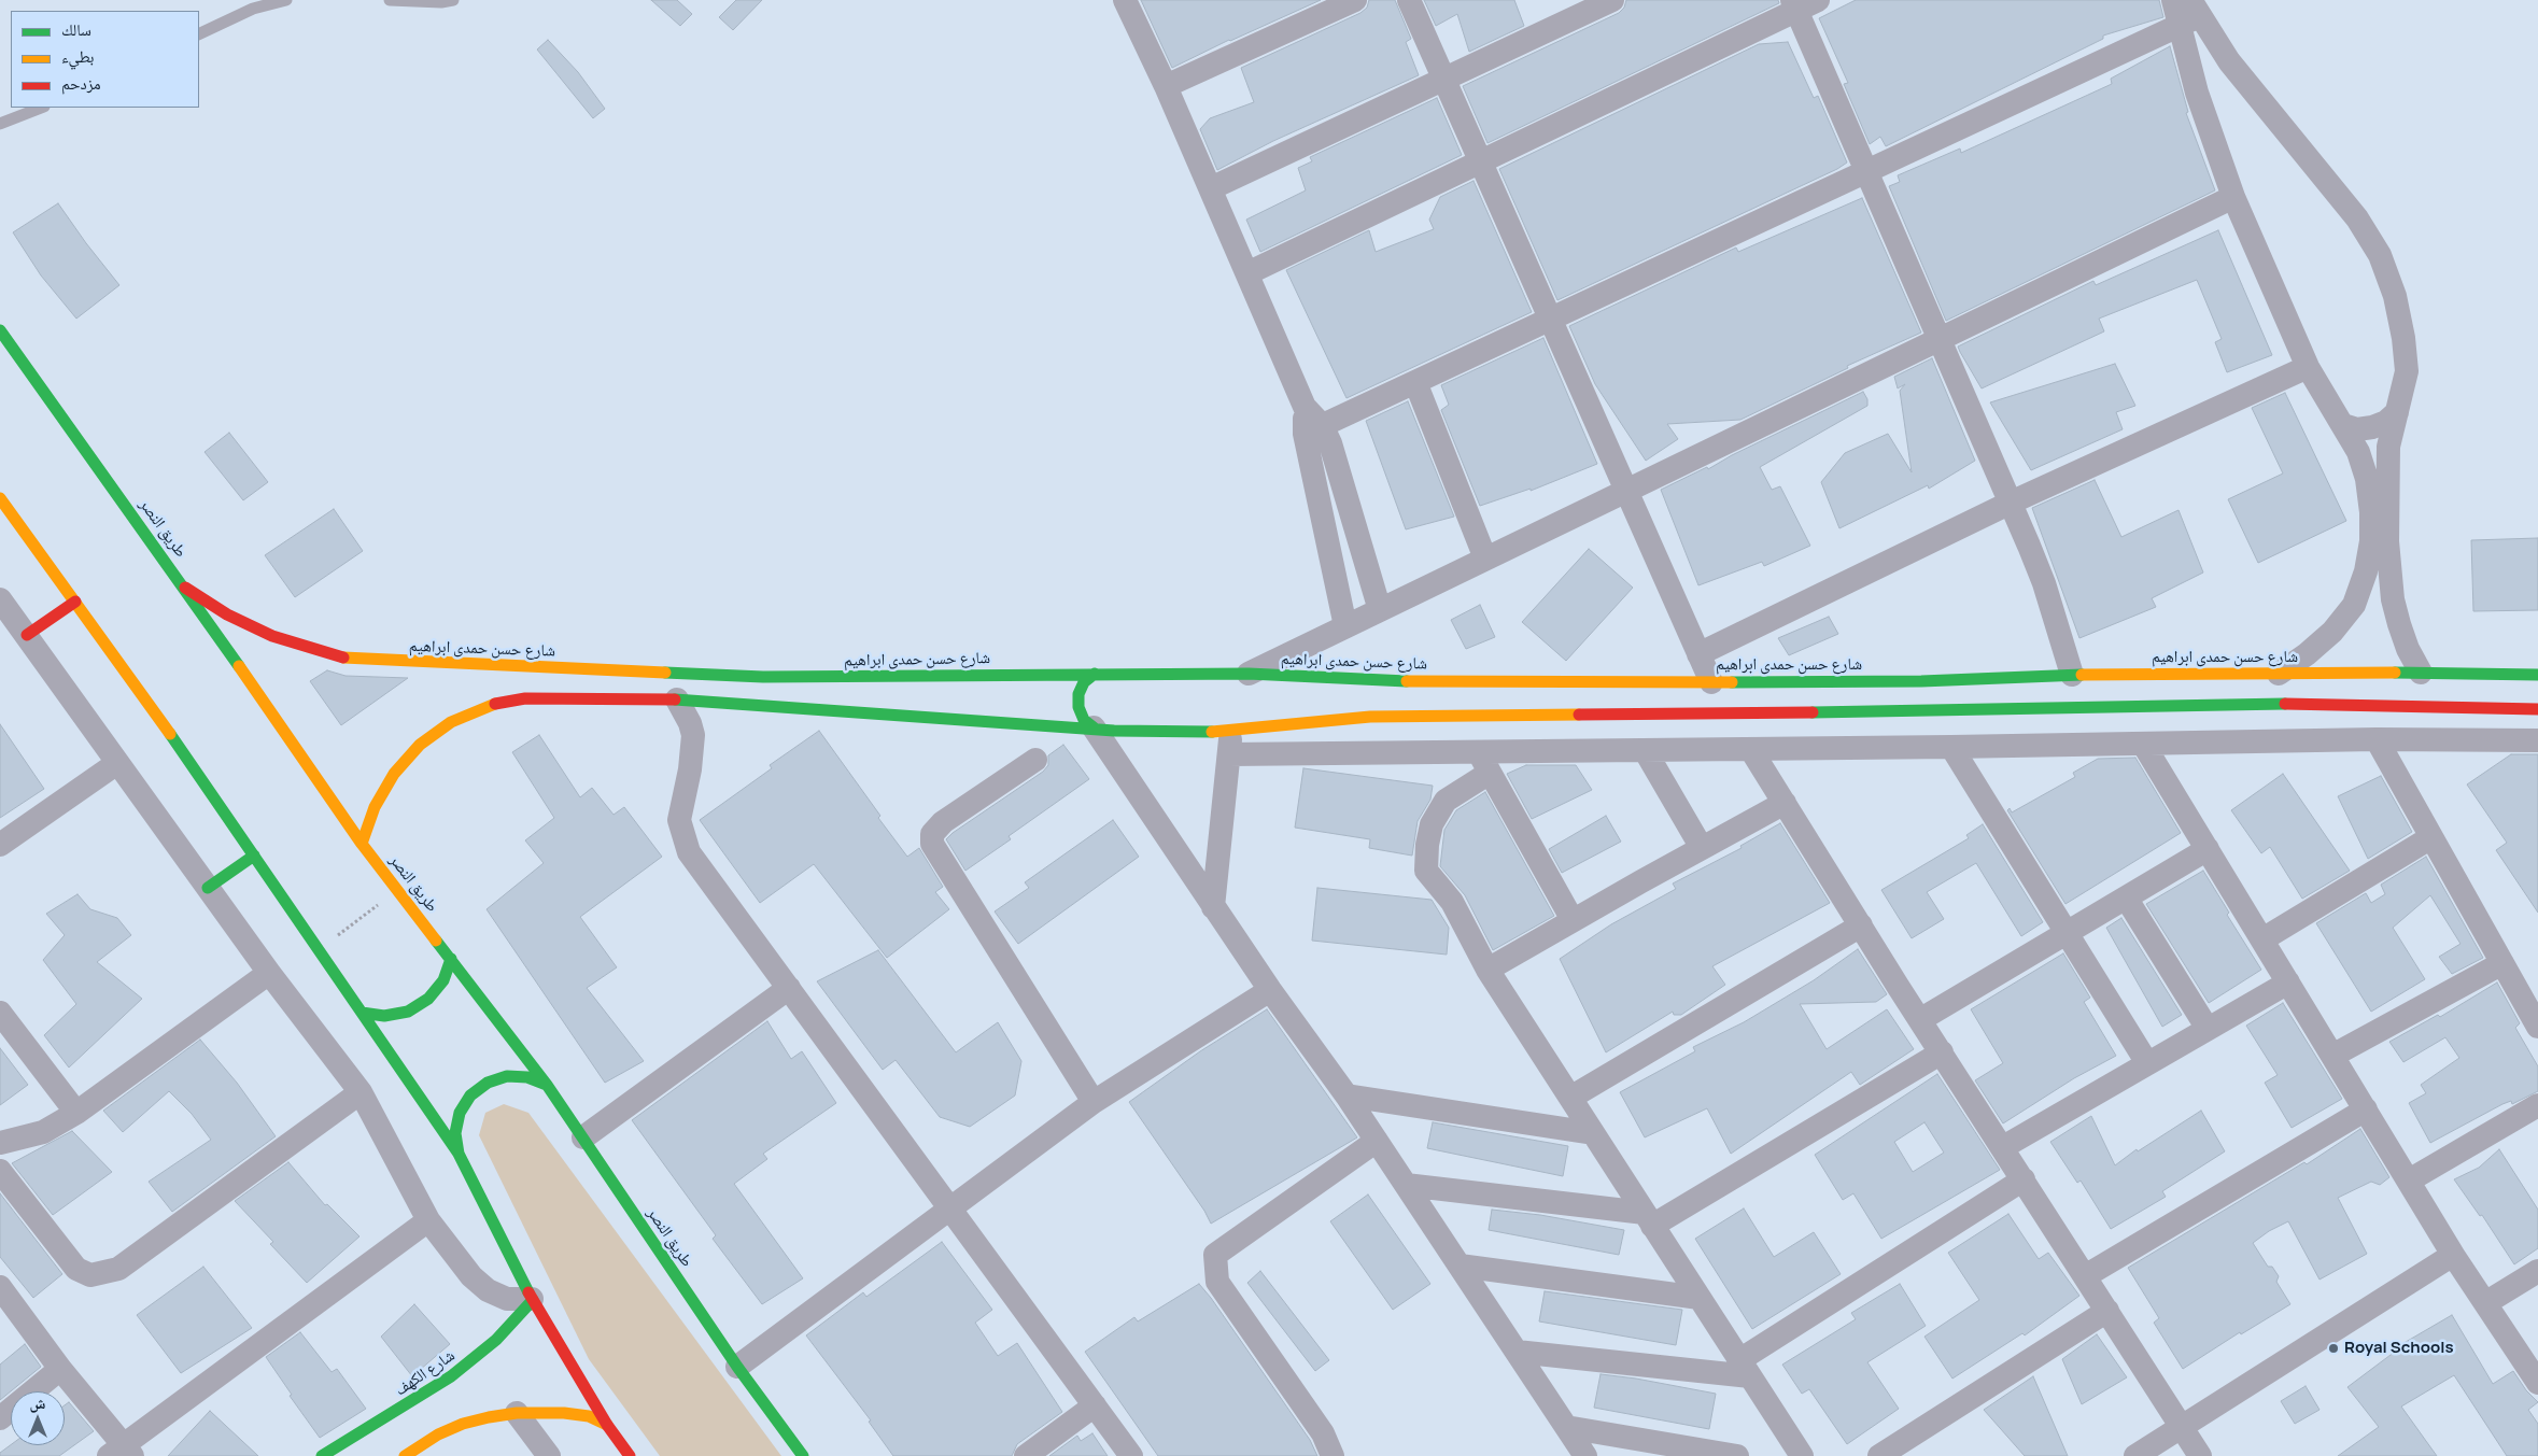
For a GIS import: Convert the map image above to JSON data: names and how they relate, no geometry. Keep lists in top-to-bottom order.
{
  "streets": {
    "main road": ["طريق النصر", "شارع حسن حمدى ابراهيم", "شارع الكهف"]
  },
  "crossings": [
    ["طريق النصر", "شارع حسن حمدى ابراهيم"]
  ],
  "places": ["Royal Schools"],
  "legend": ["سالك", "بطيء", "مزدحم"],
  "north": "top"
}
